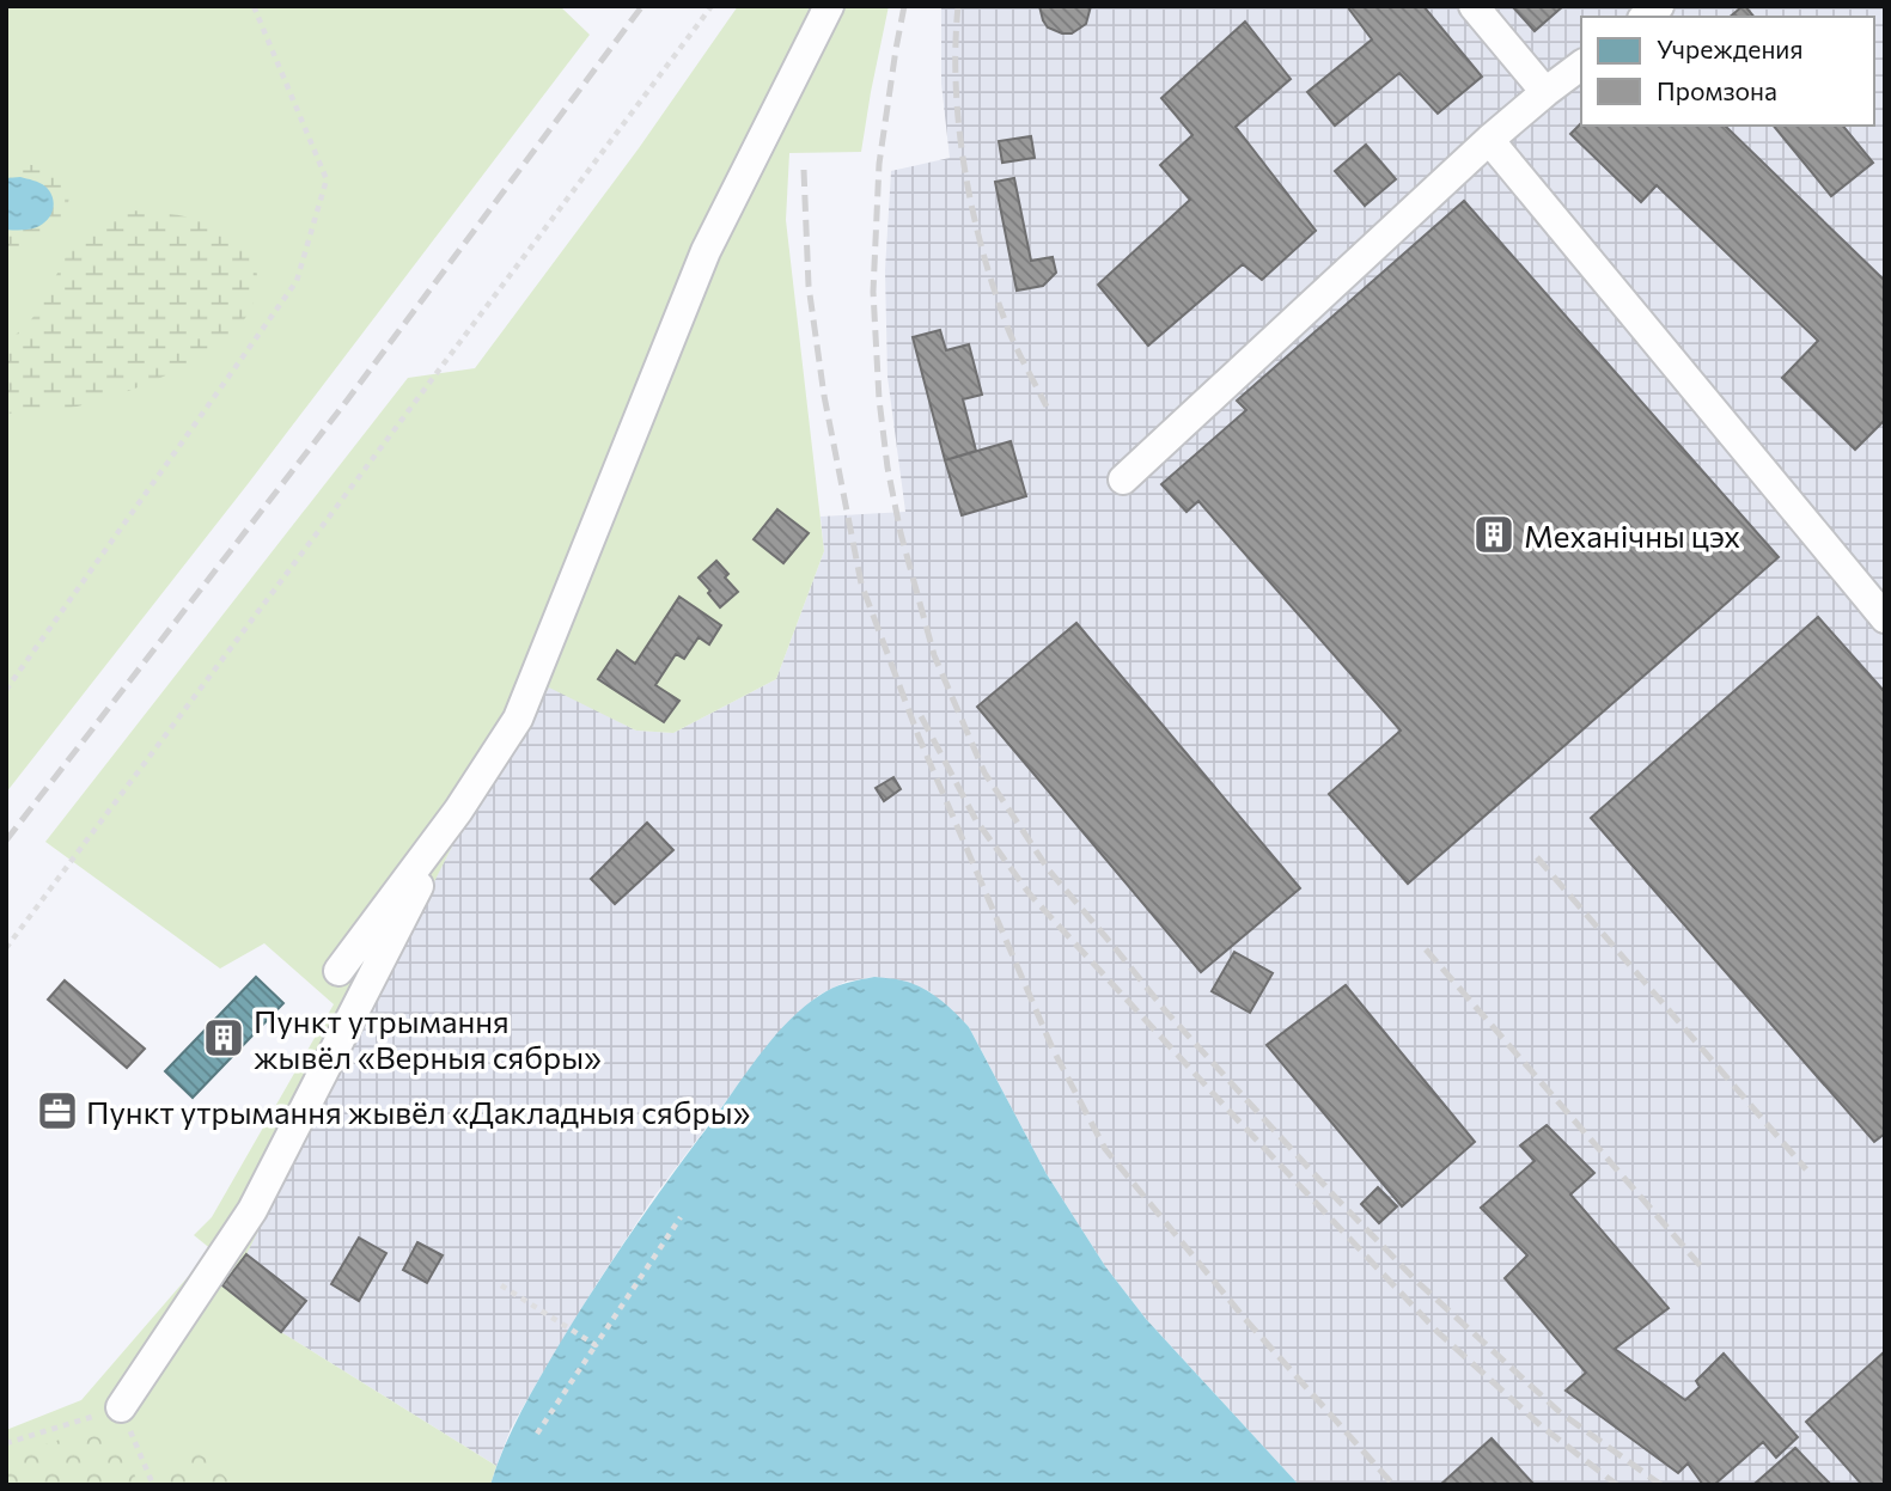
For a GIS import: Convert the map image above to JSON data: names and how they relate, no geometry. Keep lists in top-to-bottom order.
{
  "places": {
    "building": ["Механічны цэх", "Пункт утрымання жывёл «Верныя сябры»"],
    "office": ["Пункт утрымання жывёл «Дакладныя сябры»"]
  },
  "legend": ["Учреждения", "Промзона"]
}
